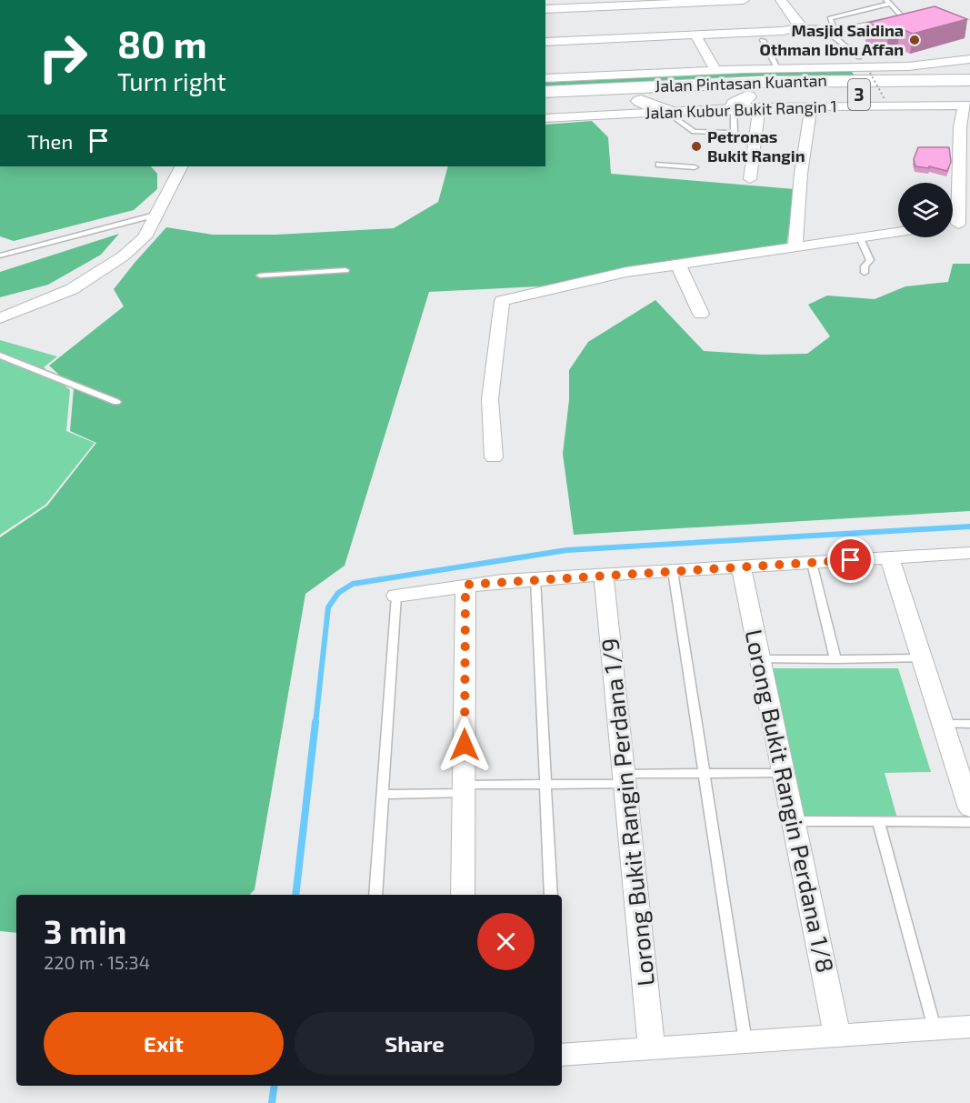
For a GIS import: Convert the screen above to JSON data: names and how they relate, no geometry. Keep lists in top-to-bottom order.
{
  "streets": {
    "highway": ["Jalan Pintasan Kuantan", "3"],
    "street": ["Jalan Kubur Bukit Rangin 1", "Lorong Bukit Rangin Perdana 1/8", "Lorong Bukit Rangin Perdana 1/9"]
  },
  "crossings": [
    ["Jalan Pintasan Kuantan", "Jalan Kubur Bukit Rangin 1"]
  ],
  "places": ["Masjid Saidina Othman Ibnu Affan", "Petronas Bukit Rangin"],
  "page": {
    "turn": ["80 m", "Turn right"],
    "then": "Then",
    "heading": ["3 min", "220 m · 15:34"],
    "buttons": ["Exit", "Share"]
  }
}
